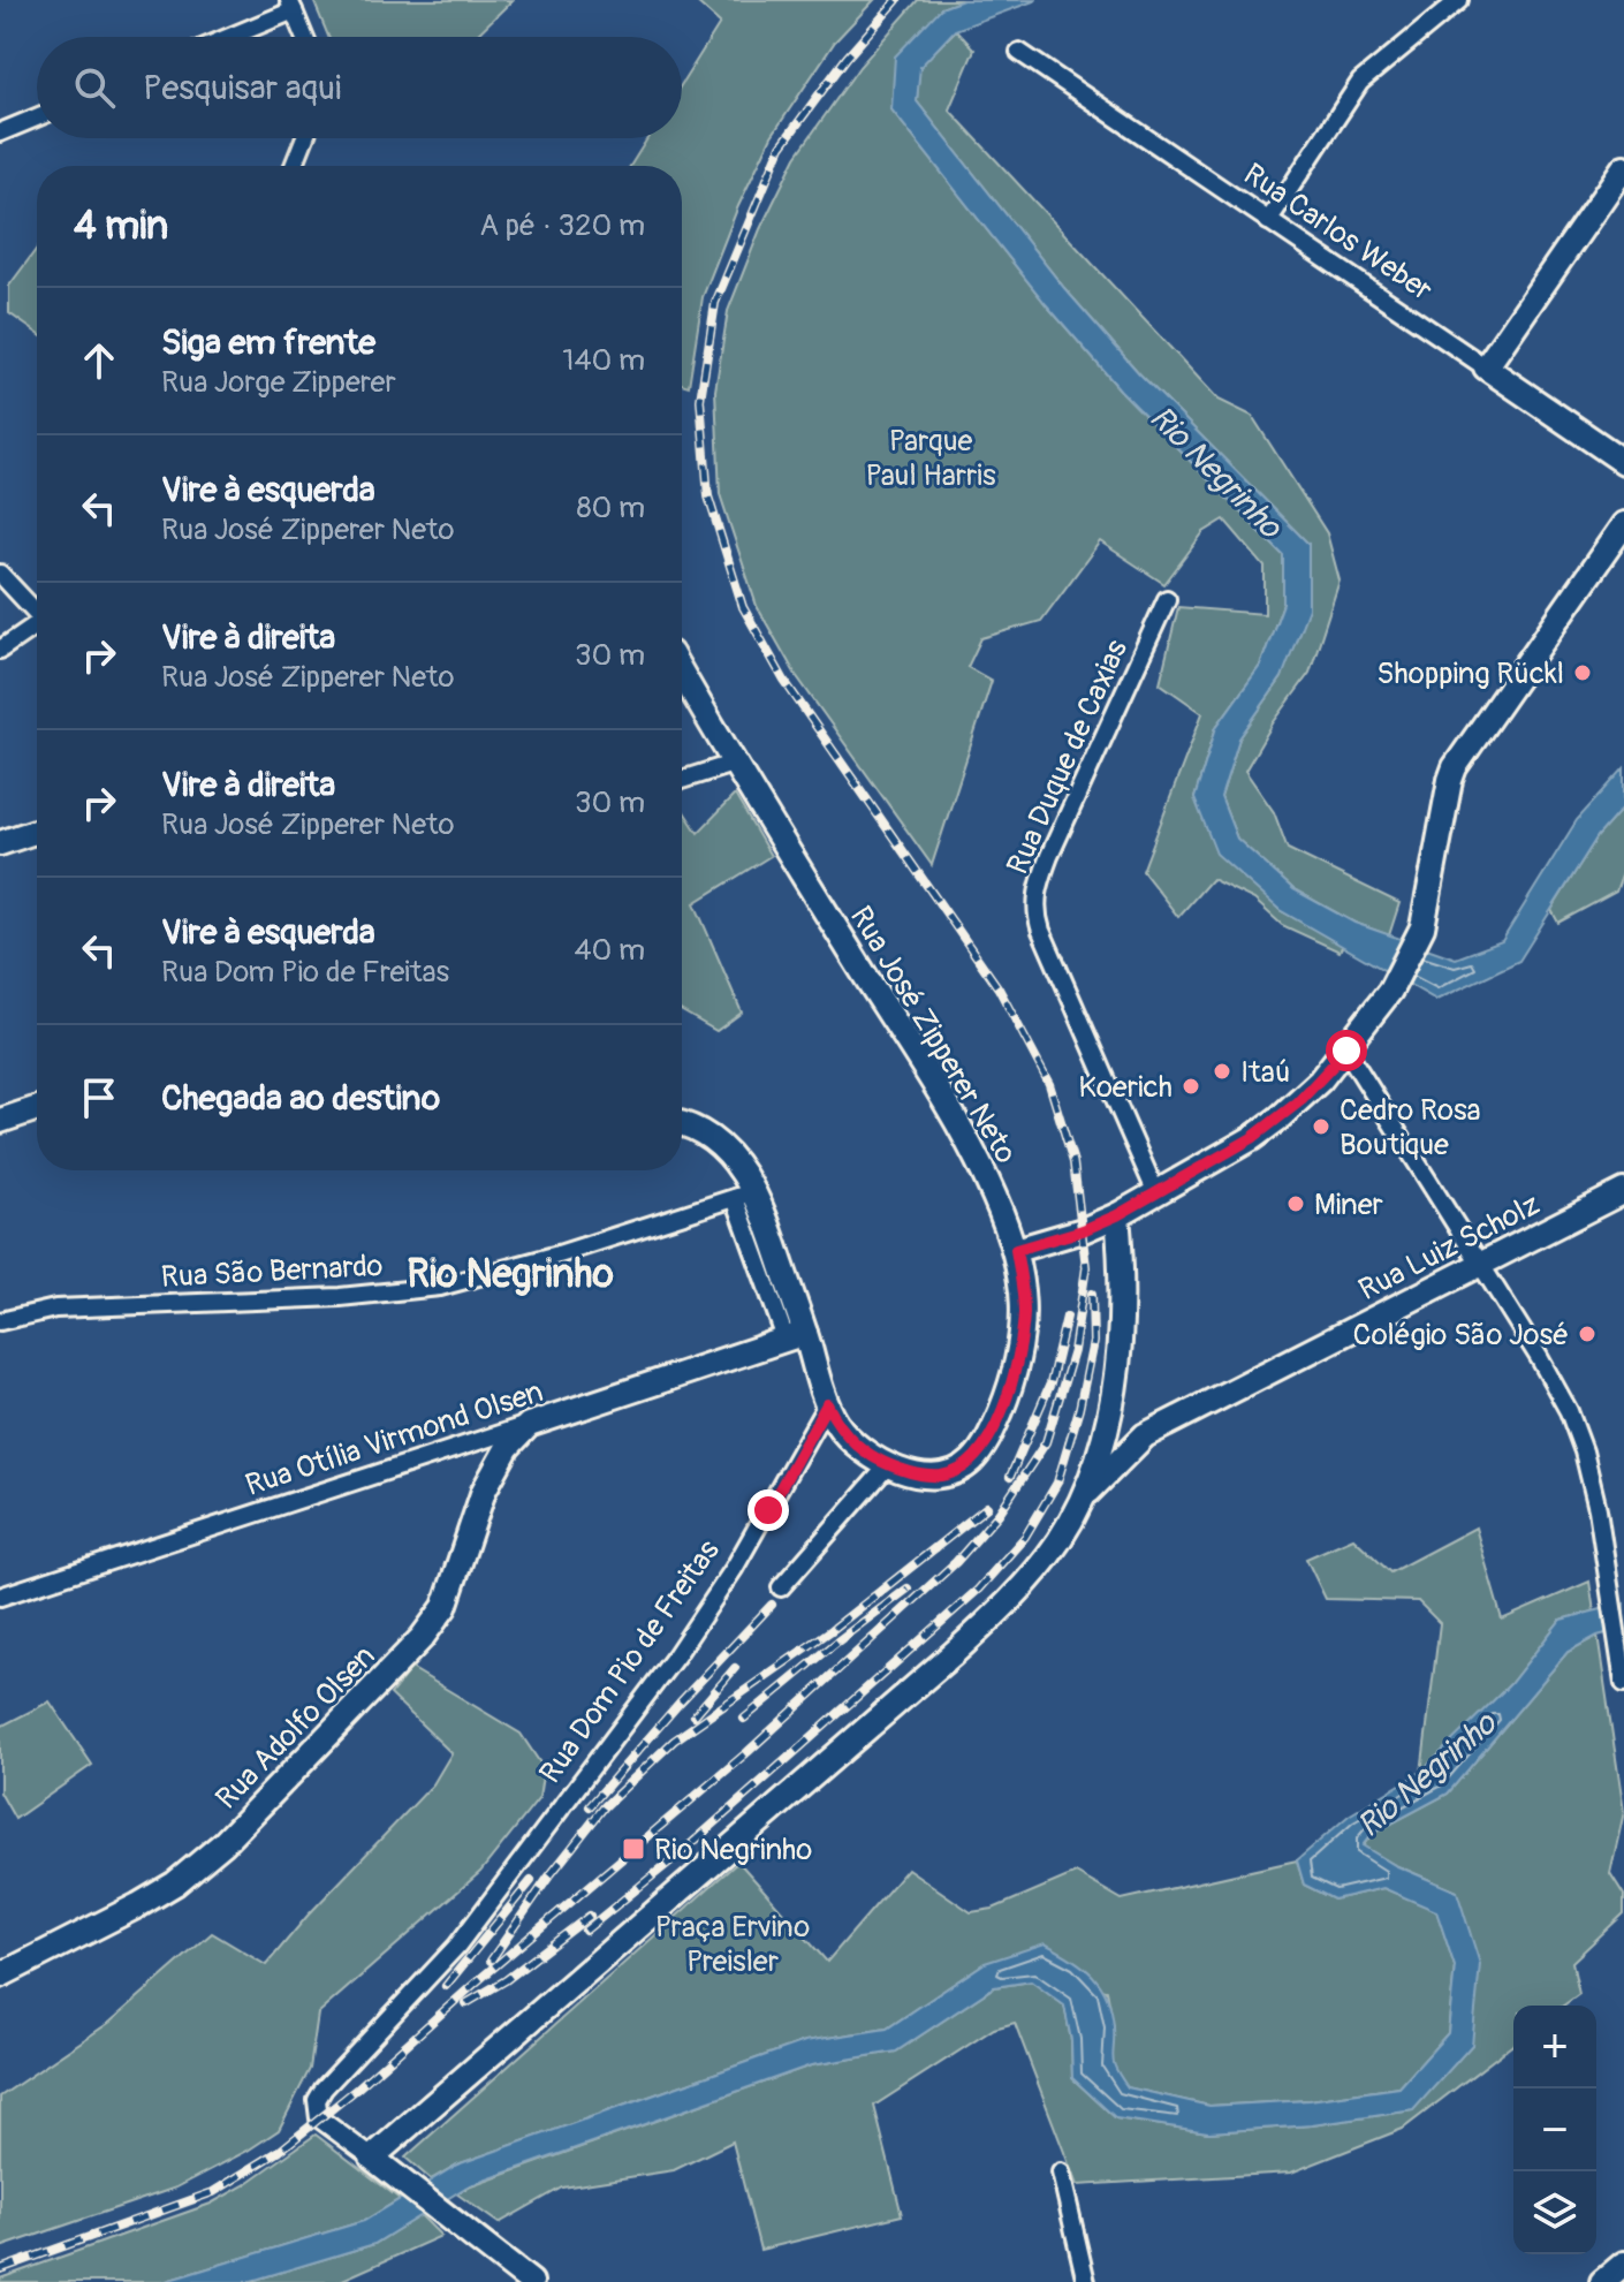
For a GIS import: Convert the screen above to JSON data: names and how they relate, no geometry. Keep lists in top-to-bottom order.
{
  "streets": {
    "main road": [
      "Rua Carlos Weber",
      "Rua José Zipperer Neto",
      "Rua Luiz Scholz",
      "Rua Otília Virmond Olsen",
      "Rua Dom Pio de Freitas",
      "Rua Adolfo Olsen"
    ],
    "street": ["Rua Duque de Caxias", "Rua São Bernardo"]
  },
  "crossings": [
    ["Rua José Zipperer Neto", "Rua Dom Pio de Freitas"],
    ["Rua Otília Virmond Olsen", "Rua Adolfo Olsen"]
  ],
  "districts": ["Rio Negrinho"],
  "water": ["Rio Negrinho"],
  "parks": ["Parque Paul Harris", "Praça Ervino Preisler"],
  "places": {
    "other": [
      "Shopping Rückl",
      "Itaú",
      "Koerich",
      "Cedro Rosa Boutique",
      "Miner",
      "Colégio São José"
    ],
    "transit": ["Rio Negrinho"]
  },
  "page": {
    "search": "Pesquisar aqui",
    "heading": ["4 min", "A pé · 320 m"],
    "list": [
      ["Siga em frente", "Rua Jorge Zipperer", "140 m"],
      ["Vire à esquerda", "Rua José Zipperer Neto", "80 m"],
      ["Vire à direita", "Rua José Zipperer Neto", "30 m"],
      ["Vire à direita", "Rua José Zipperer Neto", "30 m"],
      ["Vire à esquerda", "Rua Dom Pio de Freitas", "40 m"],
      "Chegada ao destino"
    ],
    "map_buttons": ["+", "−"]
  }
}
